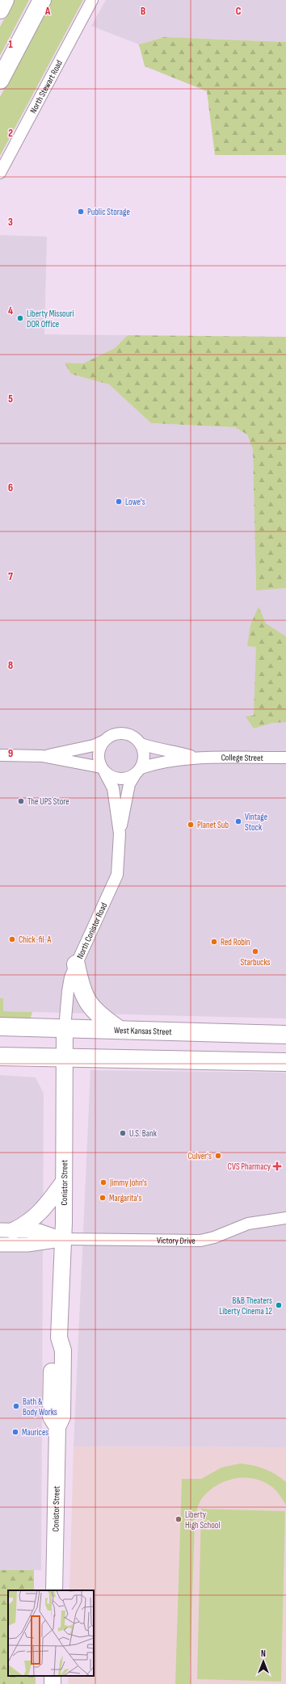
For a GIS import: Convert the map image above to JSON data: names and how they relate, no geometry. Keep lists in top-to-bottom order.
{
  "streets": {
    "highway": ["West Kansas Street"],
    "main road": ["Conistor Street"],
    "street": [
      "North Stewart Road",
      "College Street",
      "North Conistor Road",
      "Victory Drive"
    ]
  },
  "crossings": [
    ["College Street", "North Conistor Road"],
    ["North Conistor Road", "West Kansas Street"],
    ["North Conistor Road", "Conistor Street"],
    ["West Kansas Street", "Conistor Street"],
    ["Conistor Street", "Victory Drive"]
  ],
  "places": {
    "other": [
      "Public Storage",
      "Liberty Missouri DOR Office",
      "Lowe's",
      "The UPS Store",
      "Vintage Stock",
      "Planet Sub",
      "Chick-fil-A",
      "Red Robin",
      "Starbucks",
      "U.S. Bank",
      "Culver's",
      "Jimmy John's",
      "Margarita's",
      "B&B Theaters Liberty Cinema 12",
      "Bath & Body Works",
      "Maurices",
      "Liberty High School"
    ],
    "health": ["CVS Pharmacy"]
  },
  "north": "top",
  "grid": {
    "columns": ["A", "B", "C"],
    "rows": [
      "1",
      "2",
      "3",
      "4",
      "5",
      "6",
      "7",
      "8",
      "9"
    ]
  }
}
